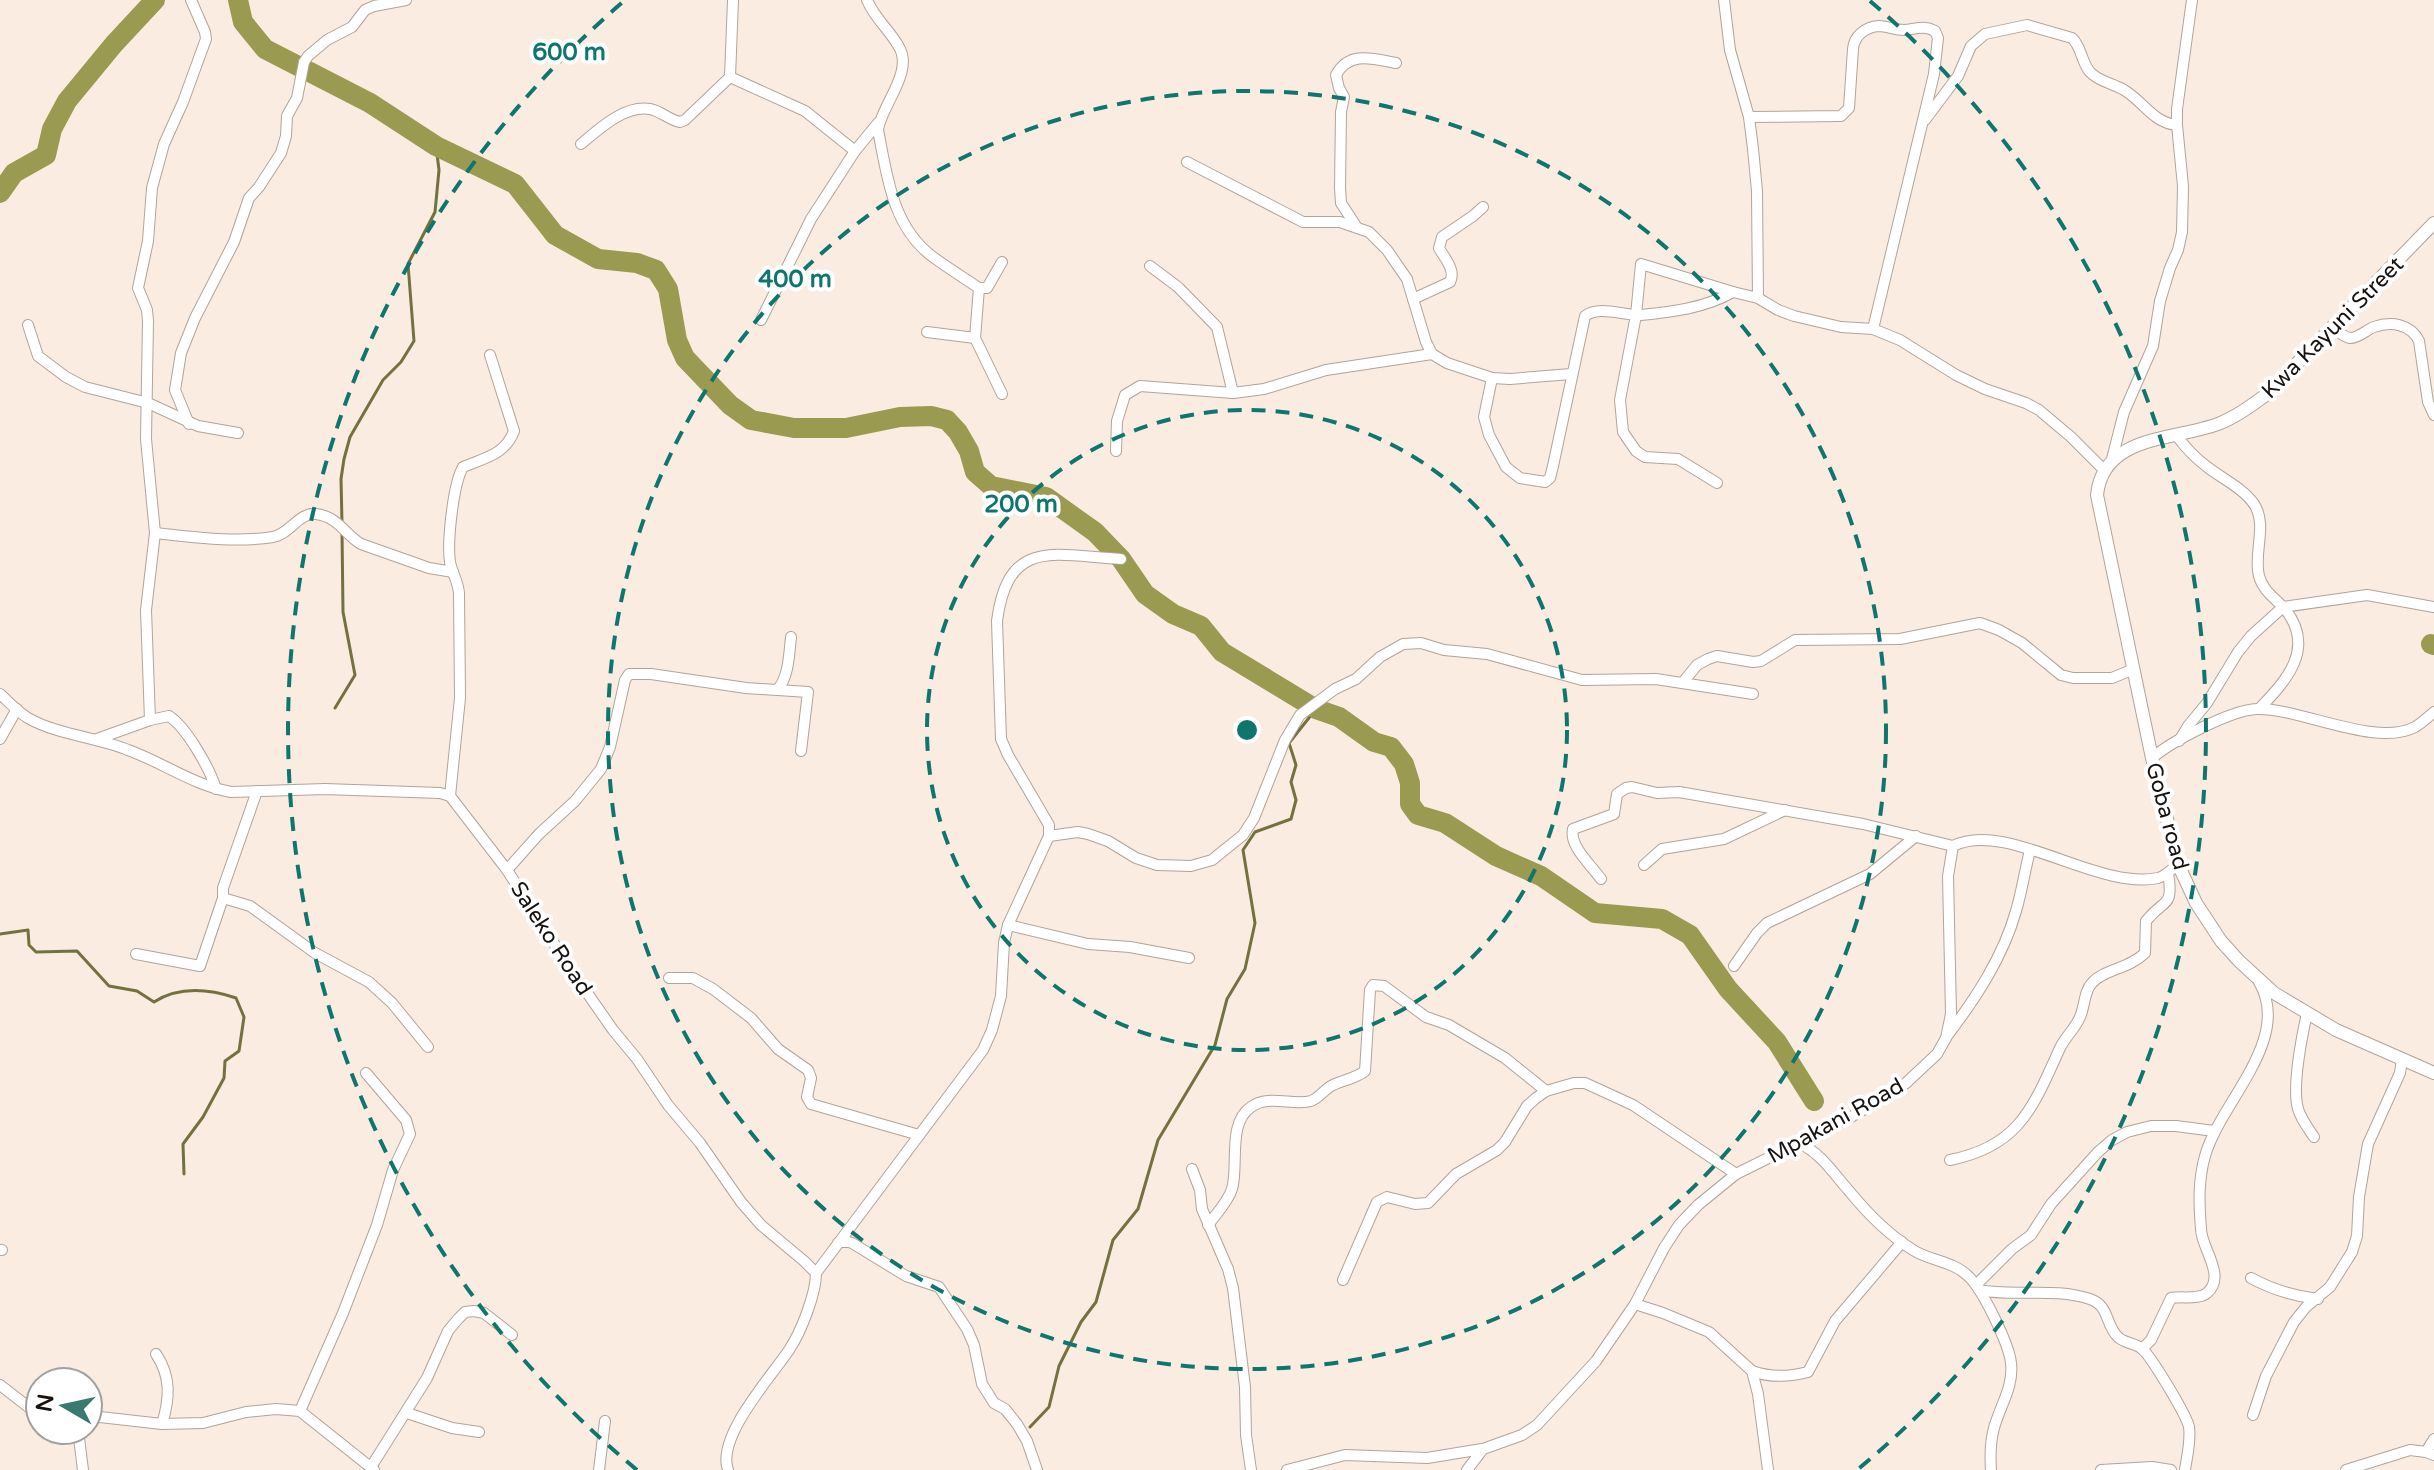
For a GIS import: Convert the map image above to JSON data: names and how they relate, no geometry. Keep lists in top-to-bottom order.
{
  "streets": {
    "street": [
      "Kwa Kayuni Street",
      "Goba road",
      "Saleko Road",
      "Mpakani Road"
    ]
  },
  "north": "left",
  "rings": ["600 m", "400 m", "200 m"]
}
